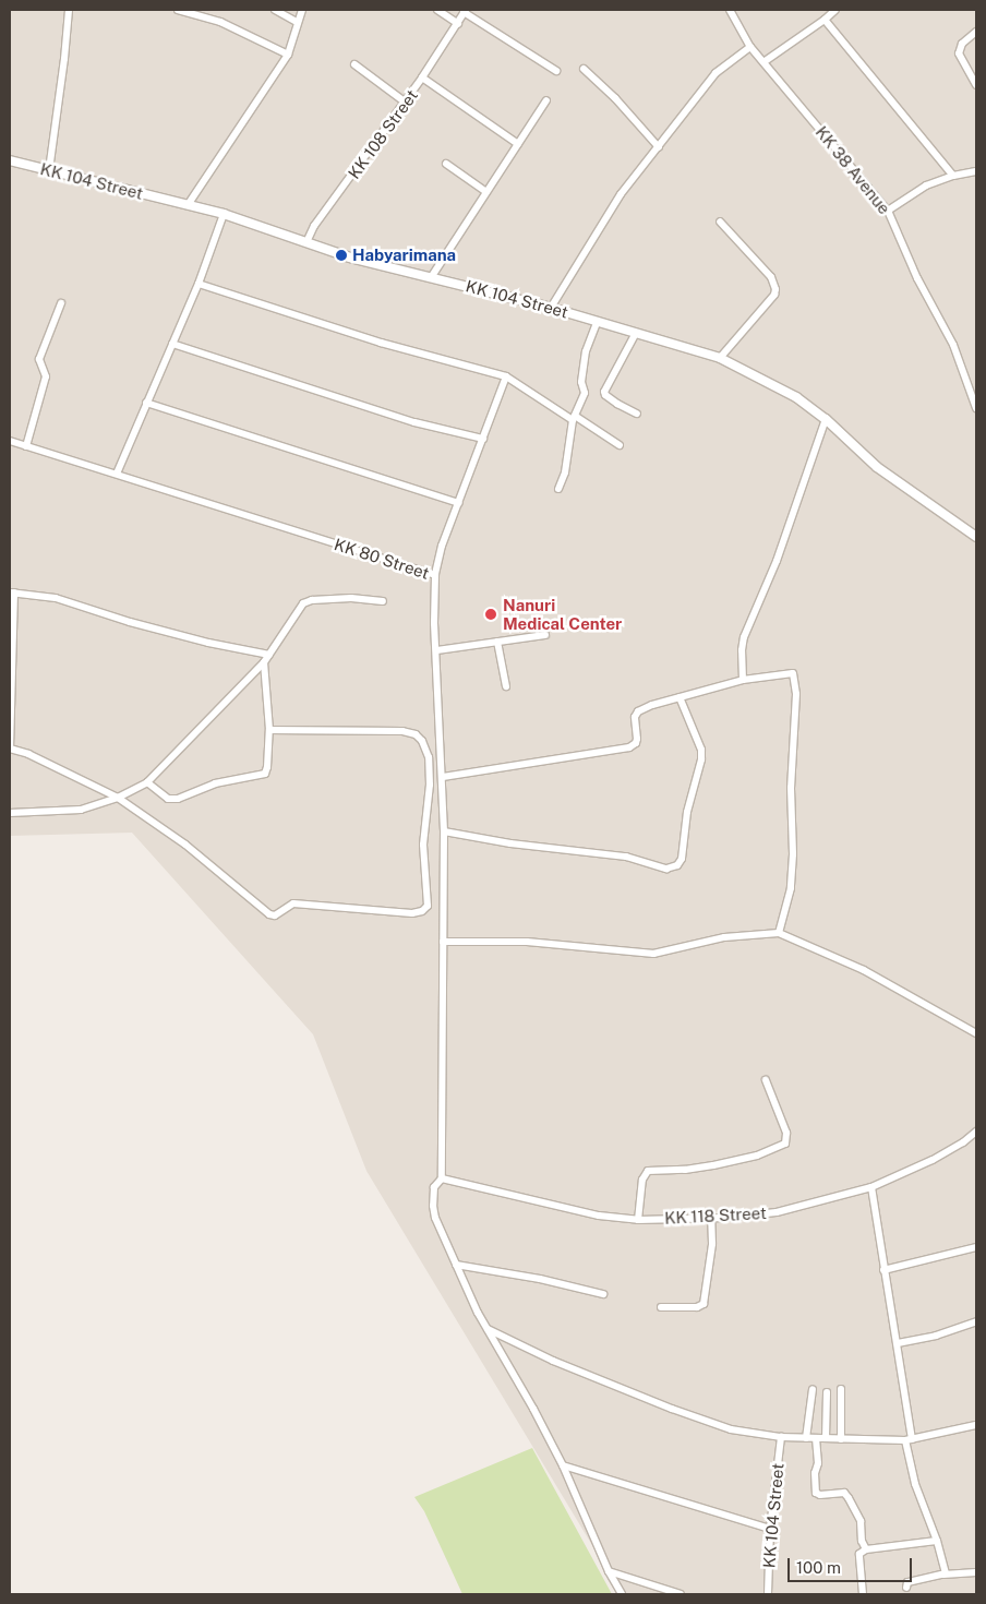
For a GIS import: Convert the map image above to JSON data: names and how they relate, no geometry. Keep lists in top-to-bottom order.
{
  "streets": {
    "street": [
      "KK 108 Street",
      "KK 38 Avenue",
      "KK 104 Street",
      "KK 80 Street",
      "KK 118 Street"
    ]
  },
  "crossings": [
    ["KK 108 Street", "KK 104 Street"],
    ["KK 80 Street", "KK 118 Street"]
  ],
  "places": ["Habyarimana", "Nanuri Medical Center"],
  "scale_bar": "100 m"
}
